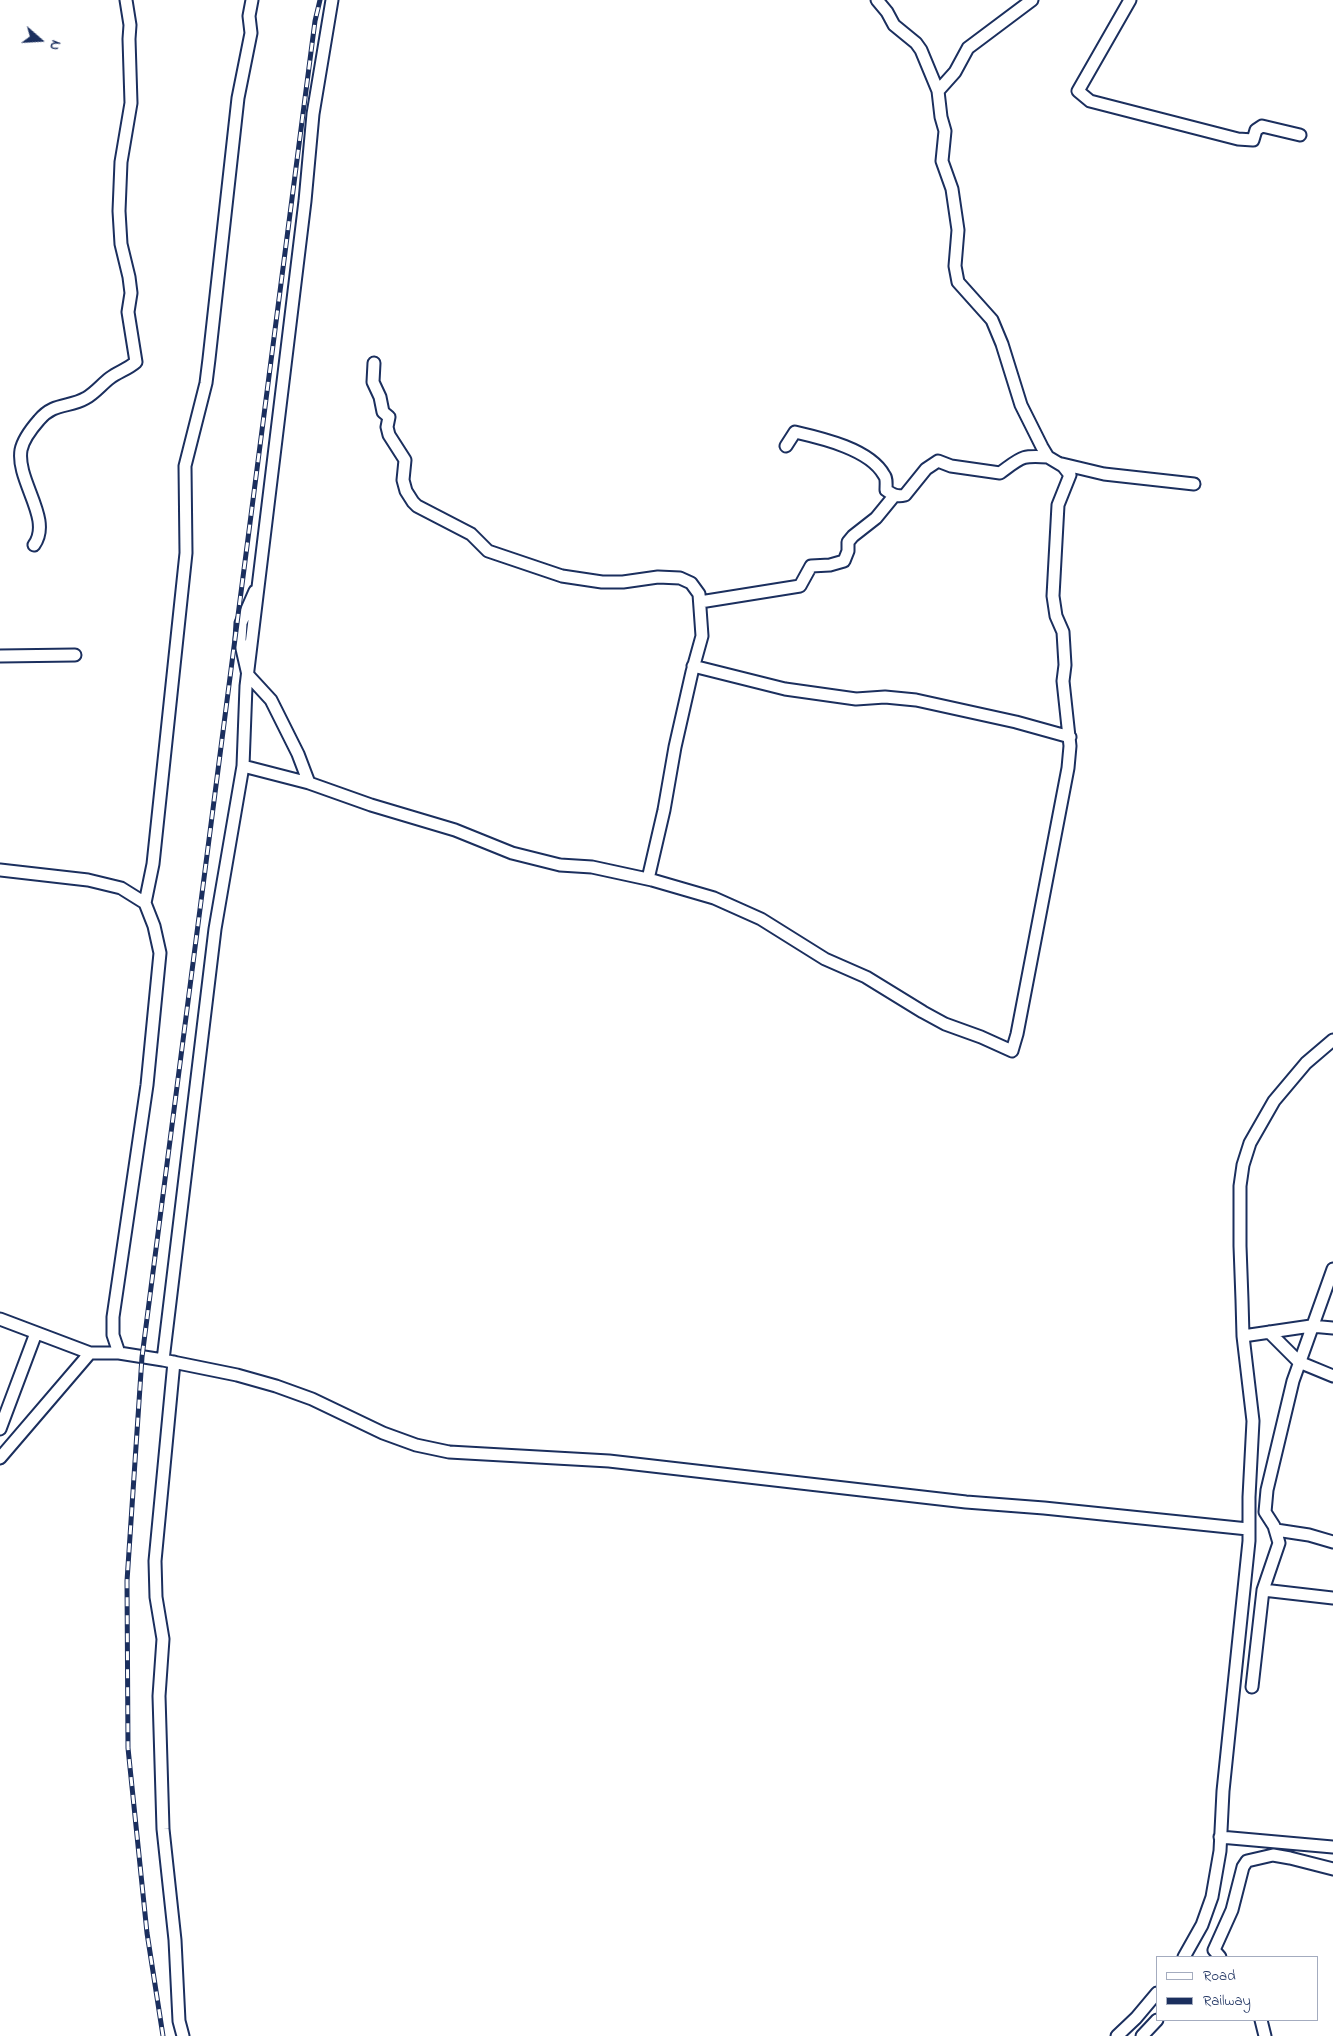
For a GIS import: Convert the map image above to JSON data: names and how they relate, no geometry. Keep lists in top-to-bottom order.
{
  "legend": ["Road", "Railway"],
  "north": "right"
}
